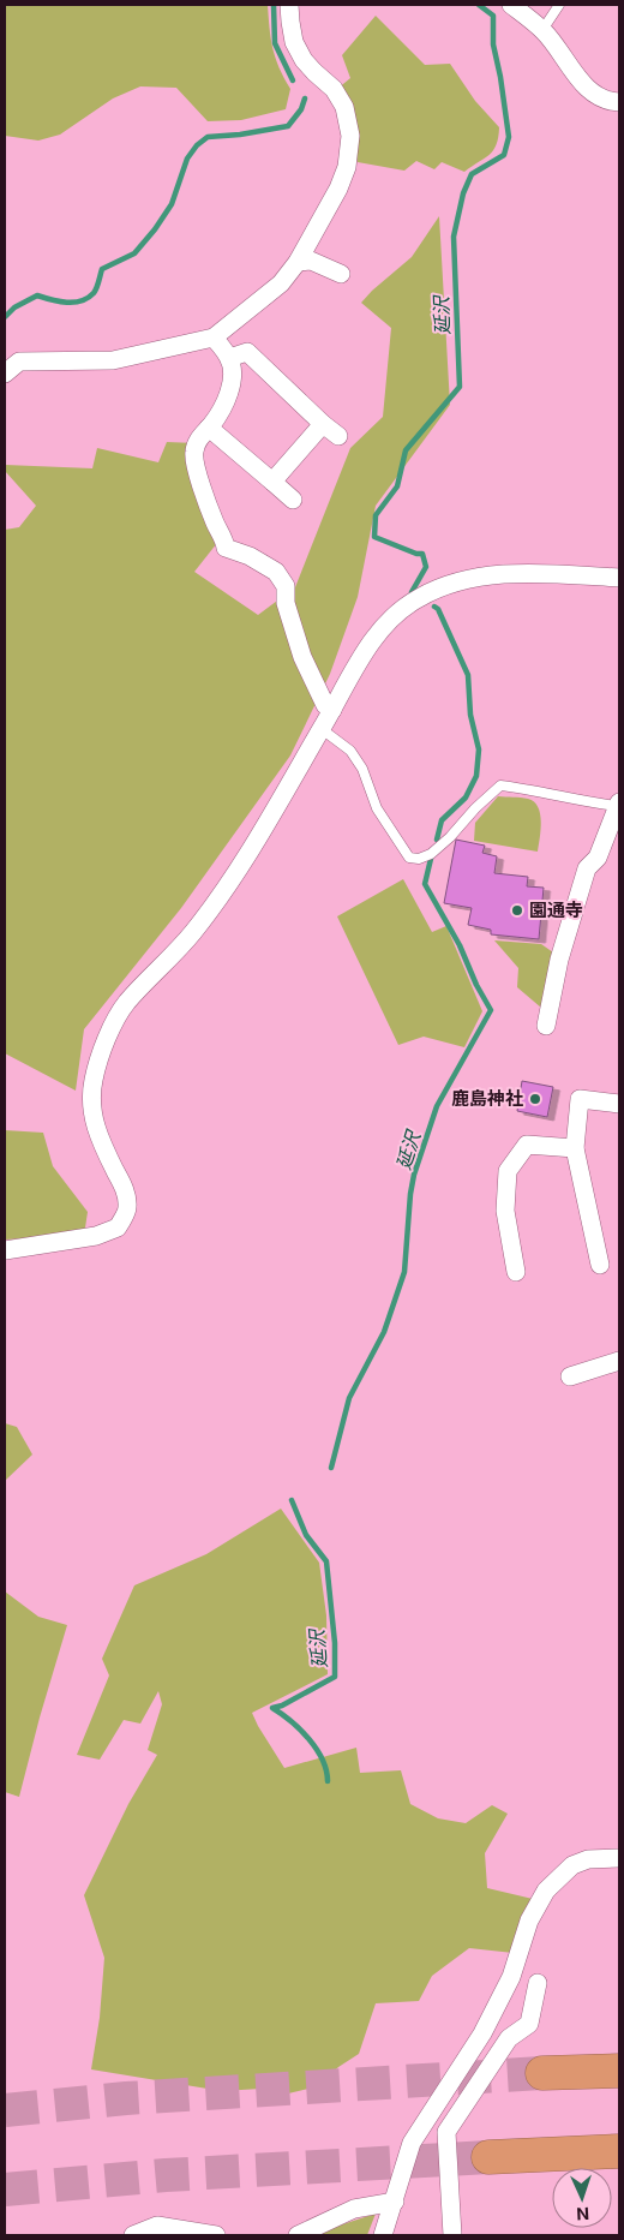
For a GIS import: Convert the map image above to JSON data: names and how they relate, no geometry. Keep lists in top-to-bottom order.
{
  "water": ["延沢"],
  "places": ["園通寺", "鹿島神社"],
  "north": "bottom"
}
